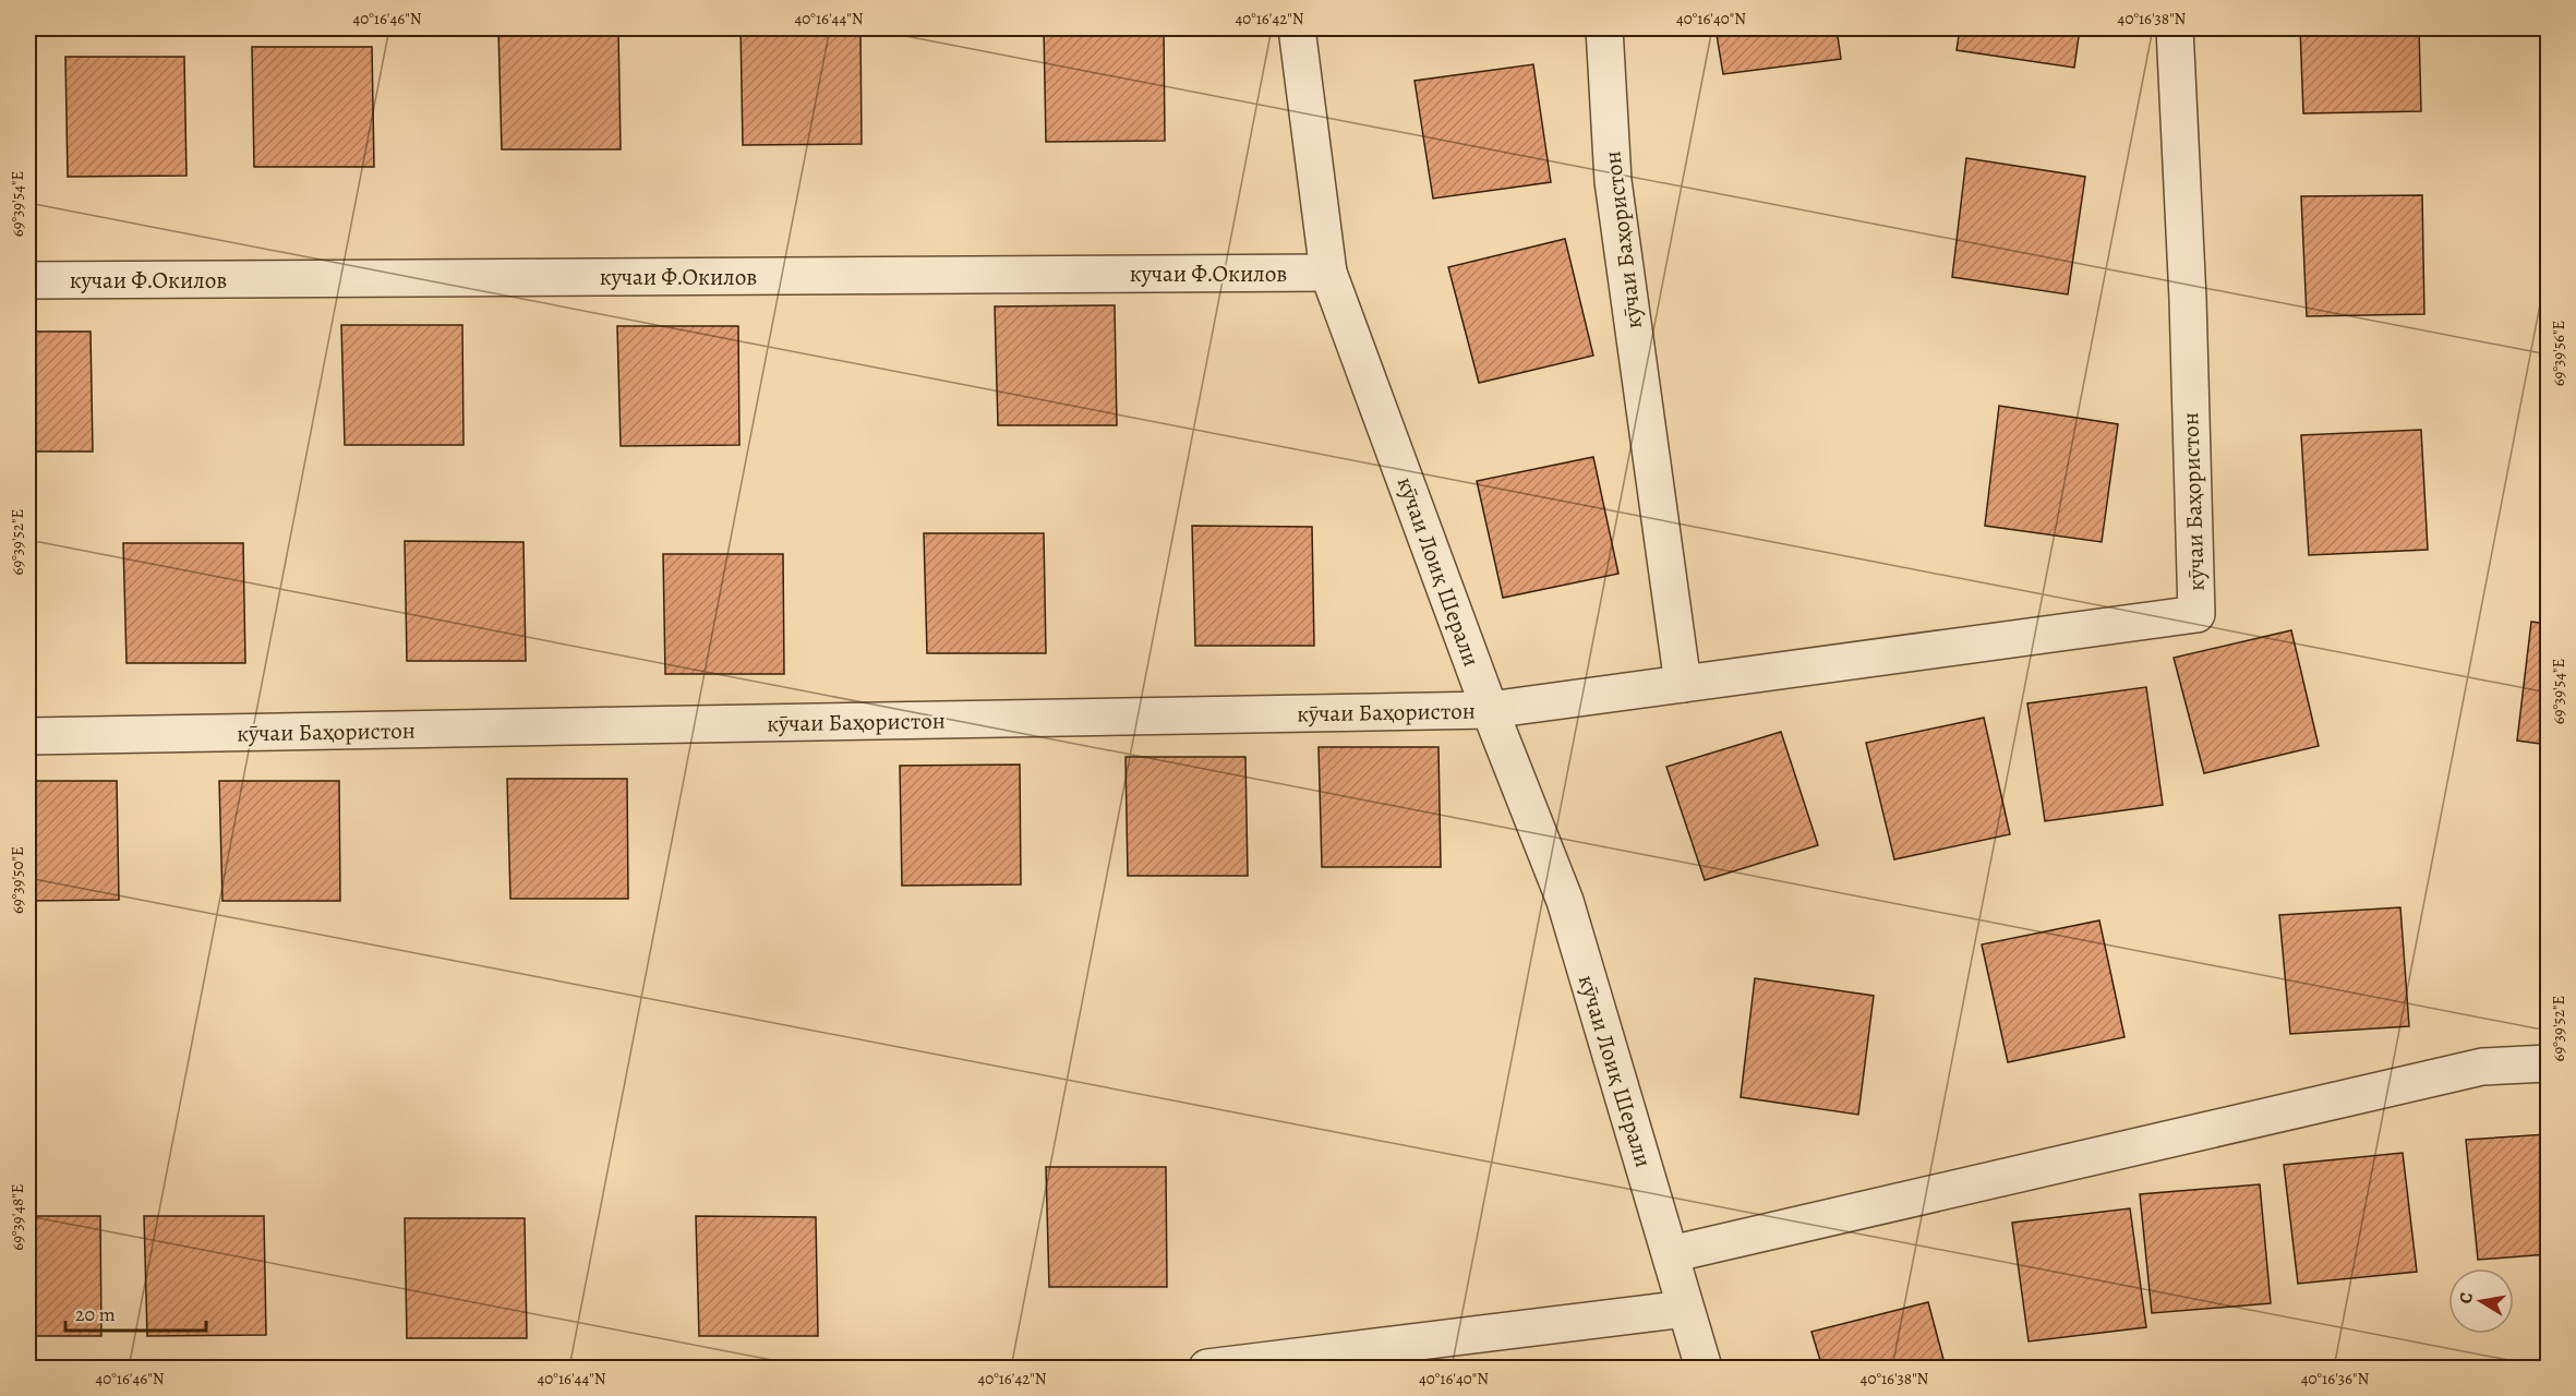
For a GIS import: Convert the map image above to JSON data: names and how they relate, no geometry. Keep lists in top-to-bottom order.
{
  "streets": {
    "street": ["кӯчаи Баҳористон", "кучаи Ф.Окилов", "кӯчаи Лоиқ Шерали"]
  },
  "crossings": [
    ["кӯчаи Баҳористон", "кӯчаи Лоиқ Шерали"],
    ["кучаи Ф.Окилов", "кӯчаи Лоиқ Шерали"]
  ],
  "scale_bar": "20 m",
  "north": "left",
  "coordinates": [
    "40°16'46\"N",
    "40°16'44\"N",
    "40°16'42\"N",
    "40°16'40\"N",
    "40°16'38\"N",
    "69°39'54\"E",
    "69°39'56\"E",
    "69°39'52\"E",
    "69°39'50\"E",
    "69°39'48\"E",
    "40°16'36\"N"
  ]
}
